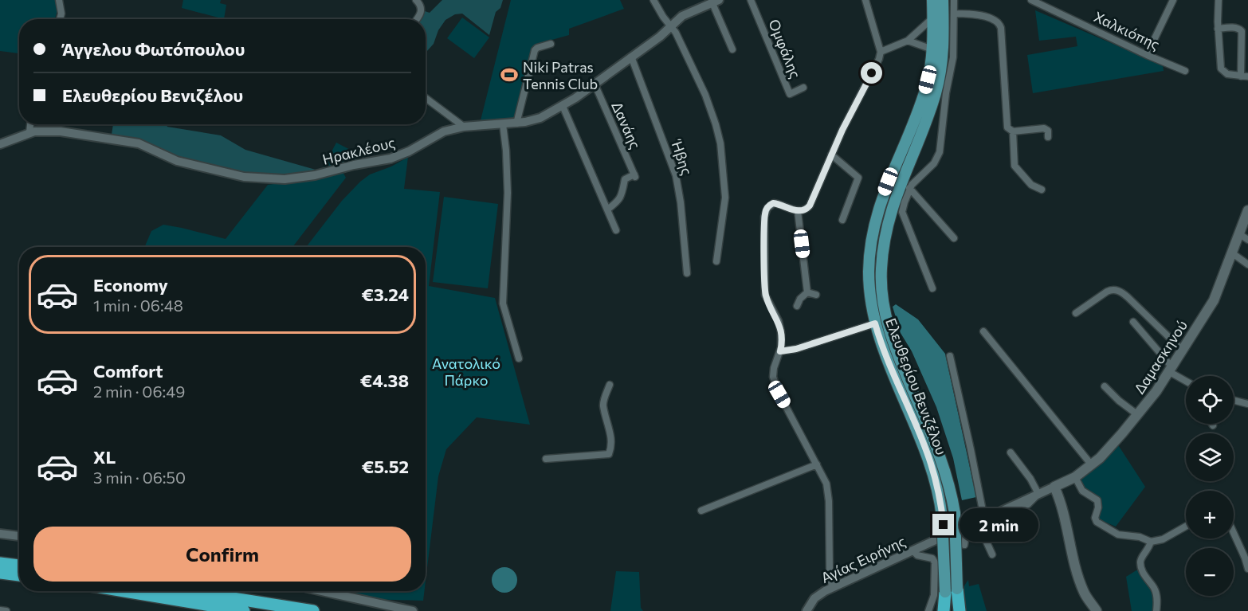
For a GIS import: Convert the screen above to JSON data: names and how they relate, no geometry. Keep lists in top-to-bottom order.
{
  "streets": {
    "main road": ["Δαμασκηνού", "Ελευθερίου Βενιζέλου"],
    "street": [
      "Χαλκιόπης",
      "Ομφάλης",
      "Δανάης",
      "Ηρακλέους",
      "Ήβης",
      "Αγίας Ειρήνης"
    ]
  },
  "crossings": [
    ["Δανάης", "Ηρακλέους"],
    ["Ηρακλέους", "Ήβης"]
  ],
  "parks": ["Ανατολικό Πάρκο"],
  "places": {
    "sports": ["Niki Patras Tennis Club"]
  },
  "page": {
    "banner": ["Άγγελου Φωτόπουλου", "Ελευθερίου Βενιζέλου"],
    "list": [
      {
        "name": "Economy",
        "note": "1 min · 06:48",
        "value": "€3.24"
      },
      {
        "name": "Comfort",
        "note": "2 min · 06:49",
        "value": "€4.38"
      },
      {
        "name": "XL",
        "note": "3 min · 06:50",
        "value": "€5.52"
      }
    ],
    "map_buttons": ["+", "−"],
    "bubble": "2 min",
    "buttons": "Confirm"
  }
}
